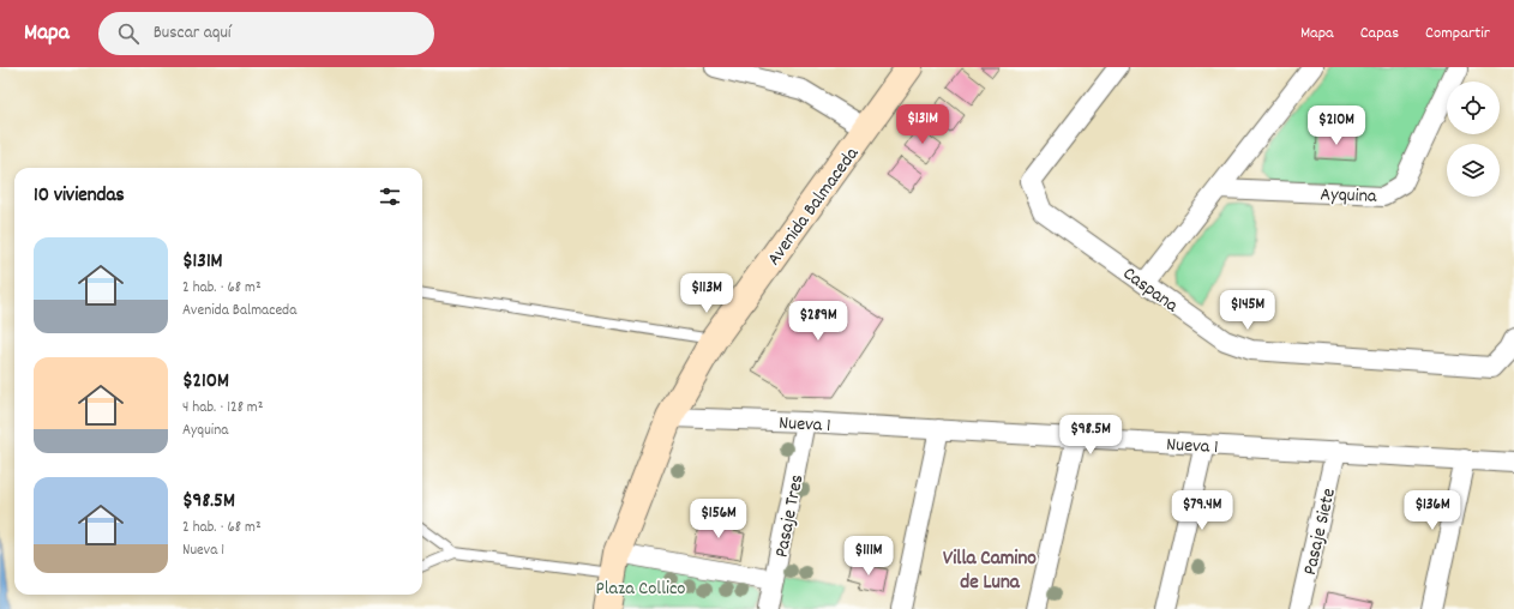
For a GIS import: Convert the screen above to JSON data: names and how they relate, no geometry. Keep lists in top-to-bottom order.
{
  "streets": {
    "main road": ["Avenida Balmaceda"],
    "street": [
      "Ayquina",
      "Caspana",
      "Nueva 1",
      "Pasaje Tres",
      "Pasaje Siete"
    ]
  },
  "crossings": [
    ["Avenida Balmaceda", "Nueva 1"],
    ["Nueva 1", "Pasaje Tres"],
    ["Nueva 1", "Pasaje Siete"]
  ],
  "districts": ["Villa Camino de Luna"],
  "parks": ["Plaza Collico"],
  "page": {
    "header": "Mapa",
    "search": "Buscar aquí",
    "nav": ["Mapa", "Capas", "Compartir"],
    "price": [
      "$131M",
      "$210M",
      "$113M",
      "$145M",
      "$289M",
      "$98.5M",
      "$79.4M",
      "$136M",
      "$156M",
      "$111M"
    ],
    "heading": "10 viviendas",
    "list": [
      {
        "name": "$131M",
        "note": "2 hab. · 68 m² · Avenida Balmaceda"
      },
      {
        "name": "$210M",
        "note": "4 hab. · 128 m² · Ayquina"
      },
      {
        "name": "$98.5M",
        "note": "2 hab. · 68 m² · Nueva 1"
      }
    ]
  }
}
